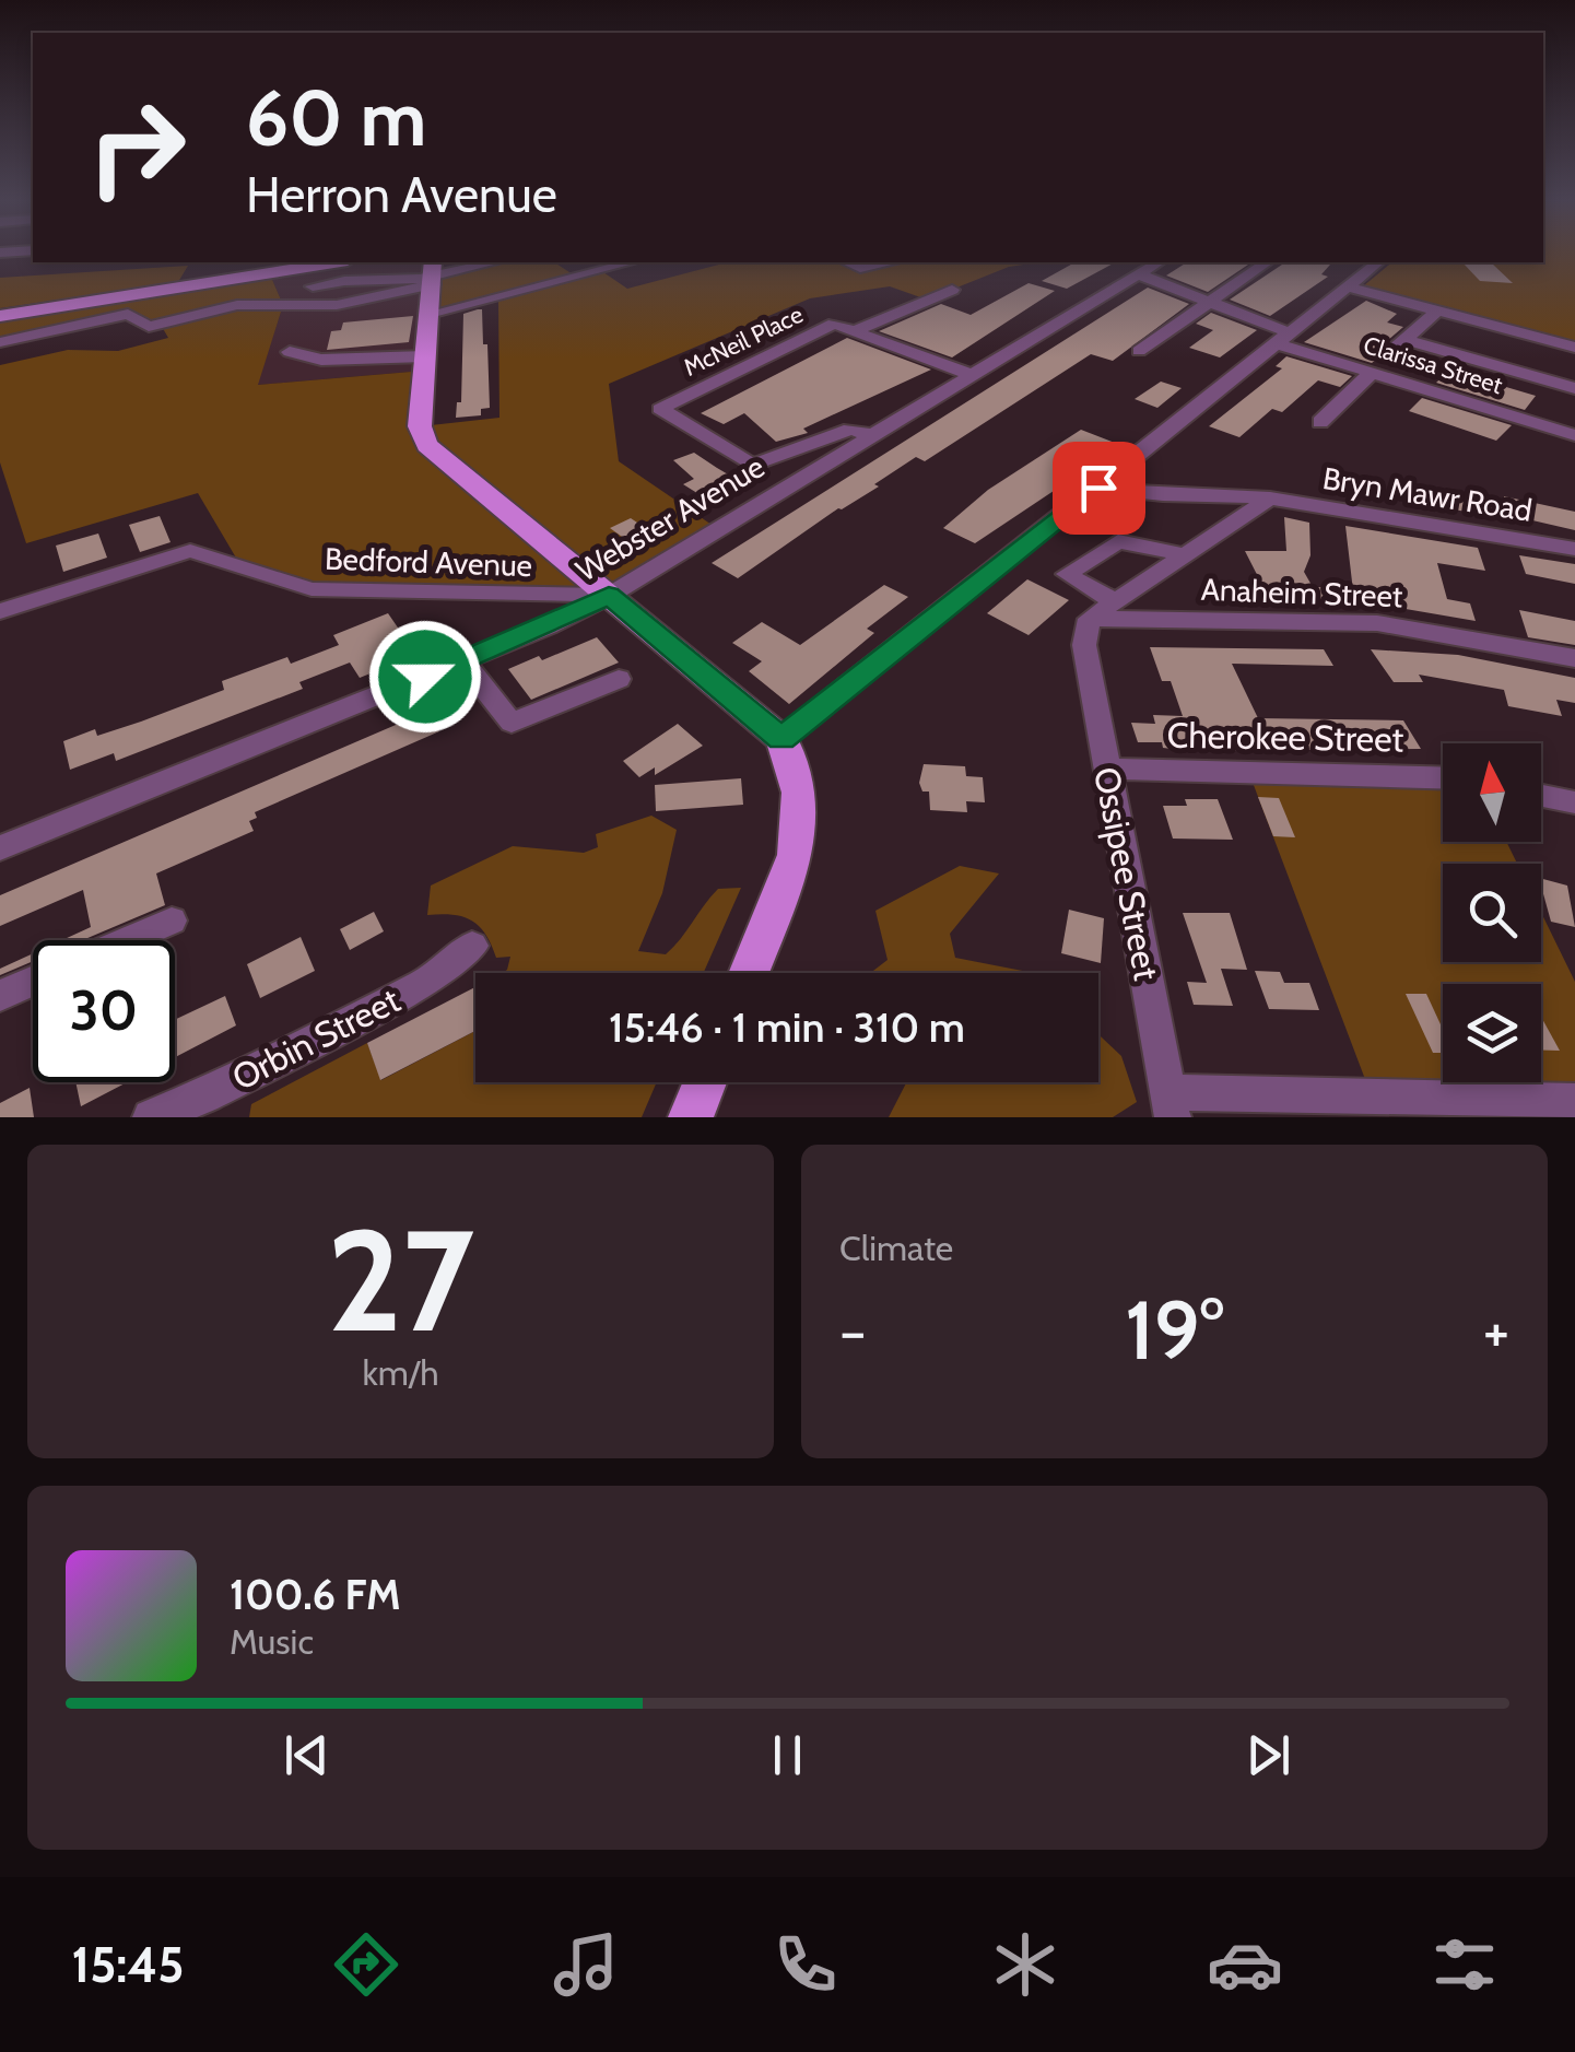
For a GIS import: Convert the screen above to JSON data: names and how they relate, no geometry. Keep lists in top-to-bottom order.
{
  "streets": {
    "street": [
      "McNeil Place",
      "Clarissa Street",
      "Bryn Mawr Road",
      "Webster Avenue",
      "Bedford Avenue",
      "Anaheim Street",
      "Cherokee Street",
      "Ossipee Street",
      "Orbin Street"
    ]
  },
  "crossings": [
    ["McNeil Place", "Webster Avenue"],
    ["Clarissa Street", "Webster Avenue"],
    ["Webster Avenue", "Bedford Avenue"],
    ["Anaheim Street", "Ossipee Street"],
    ["Cherokee Street", "Ossipee Street"]
  ],
  "north": "top",
  "page": {
    "turn": ["60 m", "Herron Avenue"],
    "limit": "30",
    "trip": "15:46 · 1 min · 310 m",
    "tile": [
      ["27", "km/h"],
      "Climate"
    ],
    "heat": ["−", "19°", "+"],
    "song": ["100.6 FM", "Music"],
    "tabs": "15:45"
  }
}
